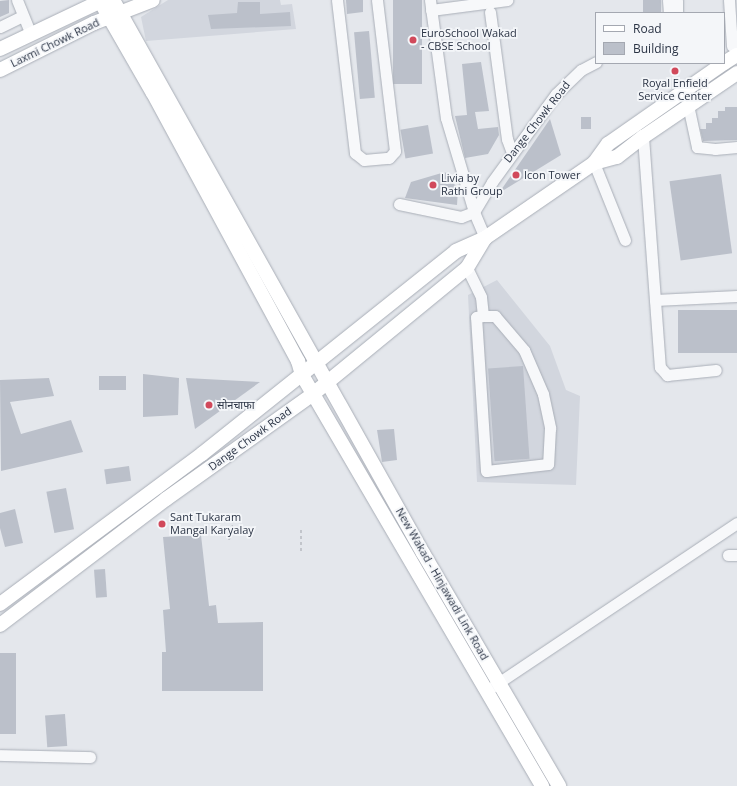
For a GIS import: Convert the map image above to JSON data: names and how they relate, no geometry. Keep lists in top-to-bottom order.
{
  "streets": {
    "main road": ["Laxmi Chowk Road", "Dange Chowk Road", "New Wakad - Hinjawadi Link Road"]
  },
  "crossings": [
    ["Laxmi Chowk Road", "New Wakad - Hinjawadi Link Road"],
    ["Dange Chowk Road", "New Wakad - Hinjawadi Link Road"]
  ],
  "places": [
    "EuroSchool Wakad - CBSE School",
    "Royal Enfield Service Center",
    "Icon Tower",
    "Livia by Rathi Group",
    "सोनचाफा",
    "Sant Tukaram Mangal Karyalay"
  ],
  "legend": ["Road", "Building"]
}
